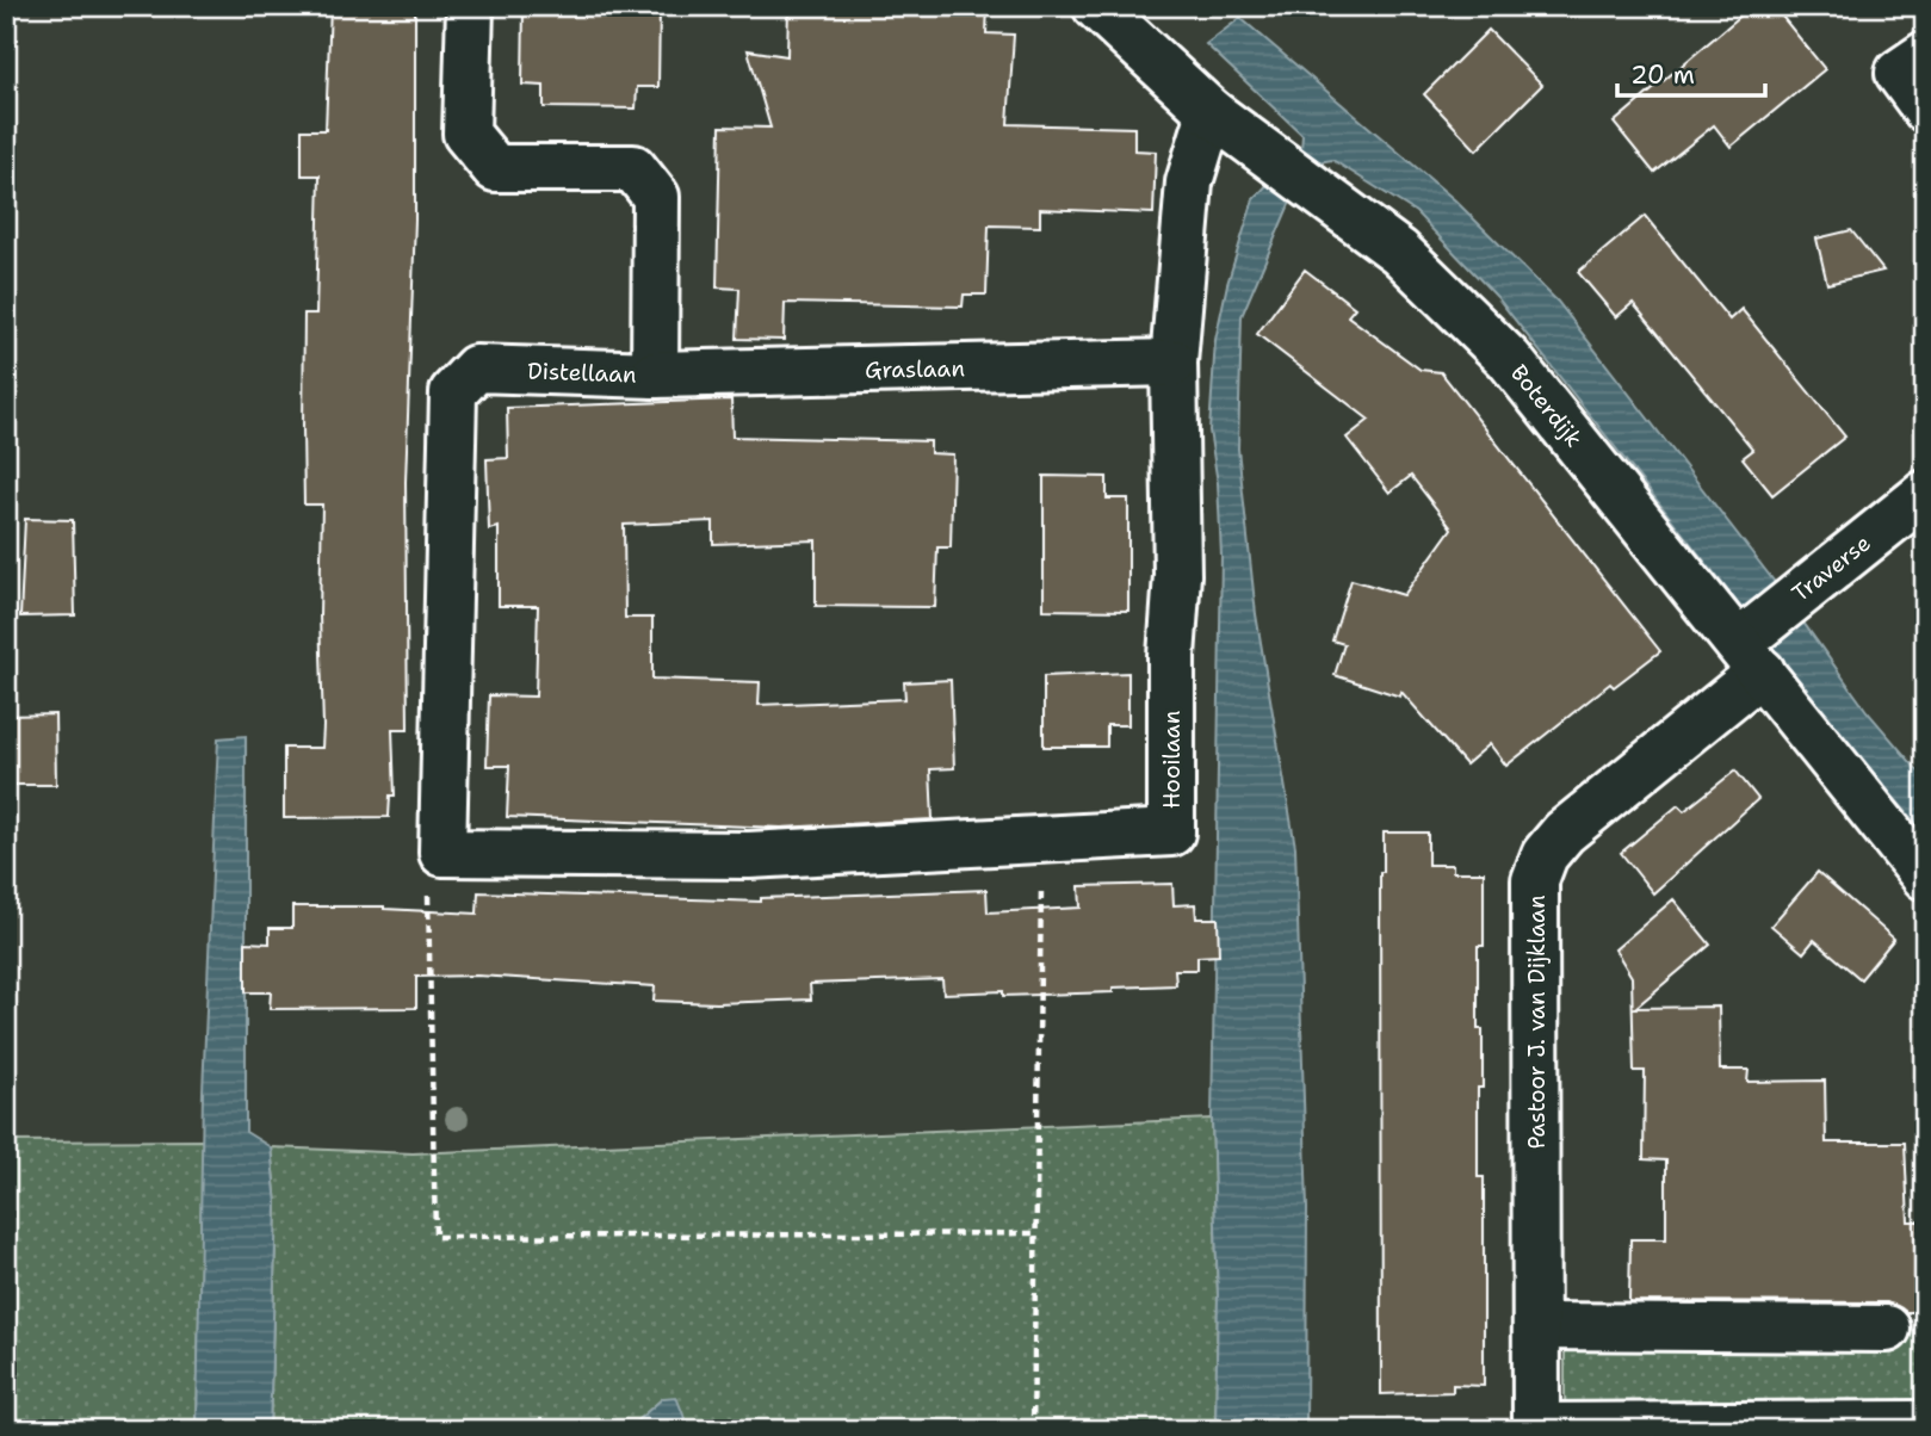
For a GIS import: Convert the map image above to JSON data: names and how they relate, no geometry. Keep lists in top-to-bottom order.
{
  "streets": {
    "street": [
      "Graslaan",
      "Distellaan",
      "Boterdijk",
      "Traverse",
      "Hooilaan",
      "Pastoor J. van Dijklaan"
    ]
  },
  "crossings": [
    ["Graslaan", "Distellaan"],
    ["Graslaan", "Hooilaan"],
    ["Distellaan", "Hooilaan"],
    ["Boterdijk", "Traverse"],
    ["Boterdijk", "Hooilaan"],
    ["Boterdijk", "Pastoor J. van Dijklaan"],
    ["Traverse", "Pastoor J. van Dijklaan"]
  ],
  "scale_bar": "20 m"
}
